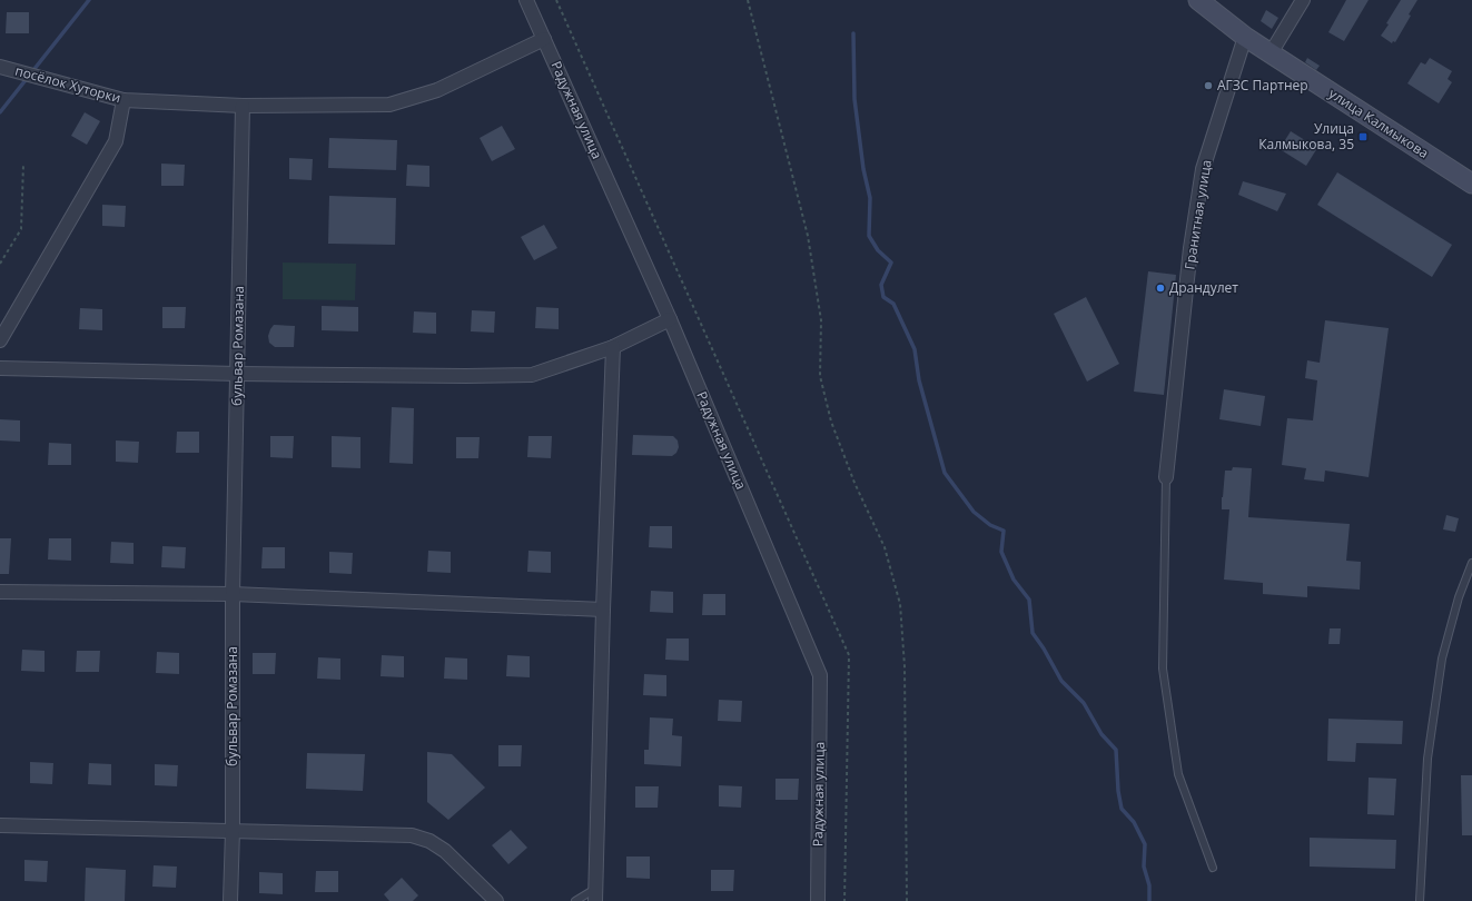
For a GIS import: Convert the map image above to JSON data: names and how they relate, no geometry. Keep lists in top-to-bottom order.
{
  "streets": {
    "main road": ["улица Калмыкова"],
    "street": [
      "посёлок Хуторки",
      "Радужная улица",
      "Гранитная улица",
      "бульвар Ромазана"
    ]
  },
  "crossings": [
    ["посёлок Хуторки", "бульвар Ромазана"],
    ["улица Калмыкова", "Гранитная улица"]
  ],
  "places": {
    "other": ["АГЗС Партнер", "Драндулет"],
    "transit": ["Улица Калмыкова, 35"]
  }
}
